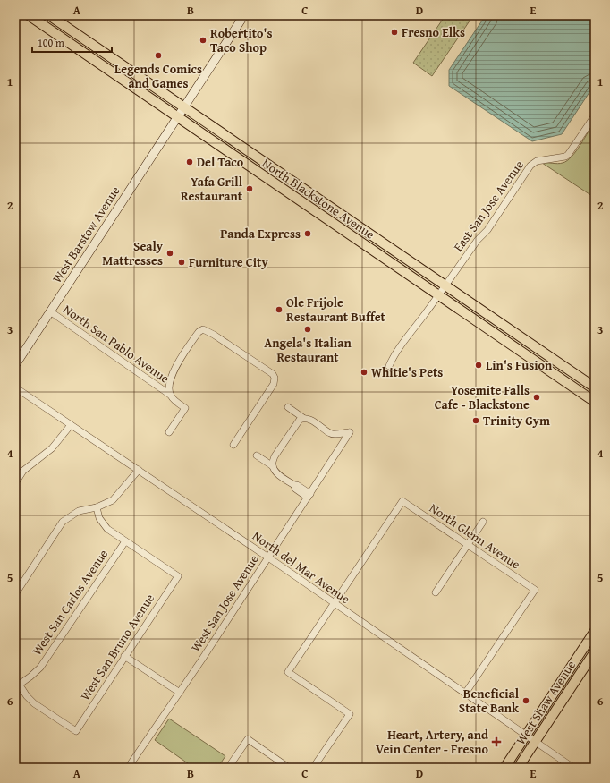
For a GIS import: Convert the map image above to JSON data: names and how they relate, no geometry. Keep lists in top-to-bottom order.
{
  "streets": {
    "main road": ["North Blackstone Avenue", "West Shaw Avenue"],
    "street": [
      "East San Jose Avenue",
      "West Barstow Avenue",
      "North San Pablo Avenue",
      "North Glenn Avenue",
      "North del Mar Avenue",
      "West San Carlos Avenue",
      "West San Jose Avenue",
      "West San Bruno Avenue"
    ]
  },
  "crossings": [
    ["North Blackstone Avenue", "East San Jose Avenue"],
    ["North Blackstone Avenue", "West Barstow Avenue"],
    ["West Barstow Avenue", "North San Pablo Avenue"],
    ["North Glenn Avenue", "North del Mar Avenue"],
    ["North del Mar Avenue", "West San Jose Avenue"],
    ["North del Mar Avenue", "West Shaw Avenue"],
    ["West San Carlos Avenue", "West San Bruno Avenue"]
  ],
  "places": {
    "other": [
      "Fresno Elks",
      "Robertito's Taco Shop",
      "Legends Comics and Games",
      "Del Taco",
      "Yafa Grill Restaurant",
      "Panda Express",
      "Sealy Mattresses",
      "Furniture City",
      "Ole Frijole Restaurant Buffet",
      "Angela's Italian Restaurant",
      "Lin's Fusion",
      "Whitie's Pets",
      "Yosemite Falls Cafe - Blackstone",
      "Trinity Gym",
      "Beneficial State Bank"
    ],
    "health": ["Heart, Artery, and Vein Center - Fresno"]
  },
  "scale_bar": "100 m",
  "grid": {
    "columns": [
      "A",
      "B",
      "C",
      "D",
      "E"
    ],
    "rows": [
      "1",
      "2",
      "3",
      "4",
      "5",
      "6"
    ]
  }
}
